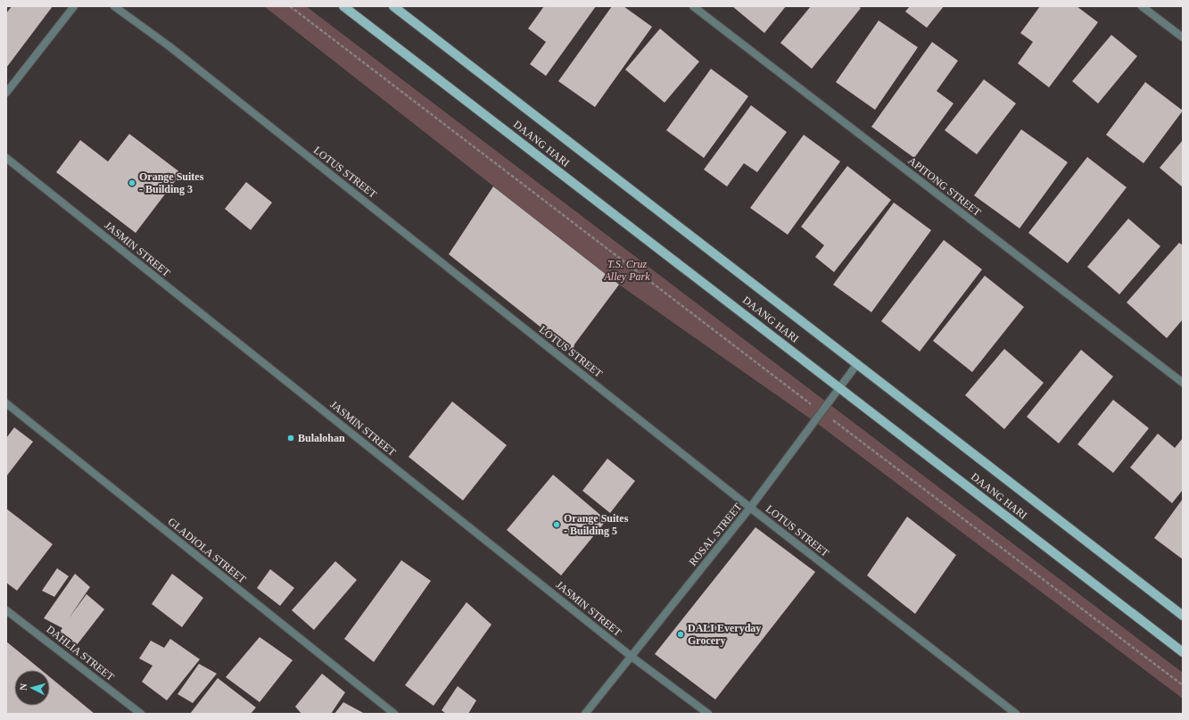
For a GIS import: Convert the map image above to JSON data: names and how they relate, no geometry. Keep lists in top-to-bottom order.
{
  "streets": {
    "main road": ["DAANG HARI"],
    "street": [
      "LOTUS STREET",
      "APITONG STREET",
      "JASMIN STREET",
      "ROSAL STREET",
      "GLADIOLA STREET",
      "DAHLIA STREET"
    ]
  },
  "crossings": [
    ["DAANG HARI", "ROSAL STREET"],
    ["LOTUS STREET", "ROSAL STREET"],
    ["JASMIN STREET", "ROSAL STREET"]
  ],
  "parks": ["T.S. Cruz Alley Park"],
  "places": [
    "Orange Suites - Building 3",
    "Bulalohan",
    "Orange Suites - Building 5",
    "DALI Everyday Grocery"
  ],
  "north": "left"
}
